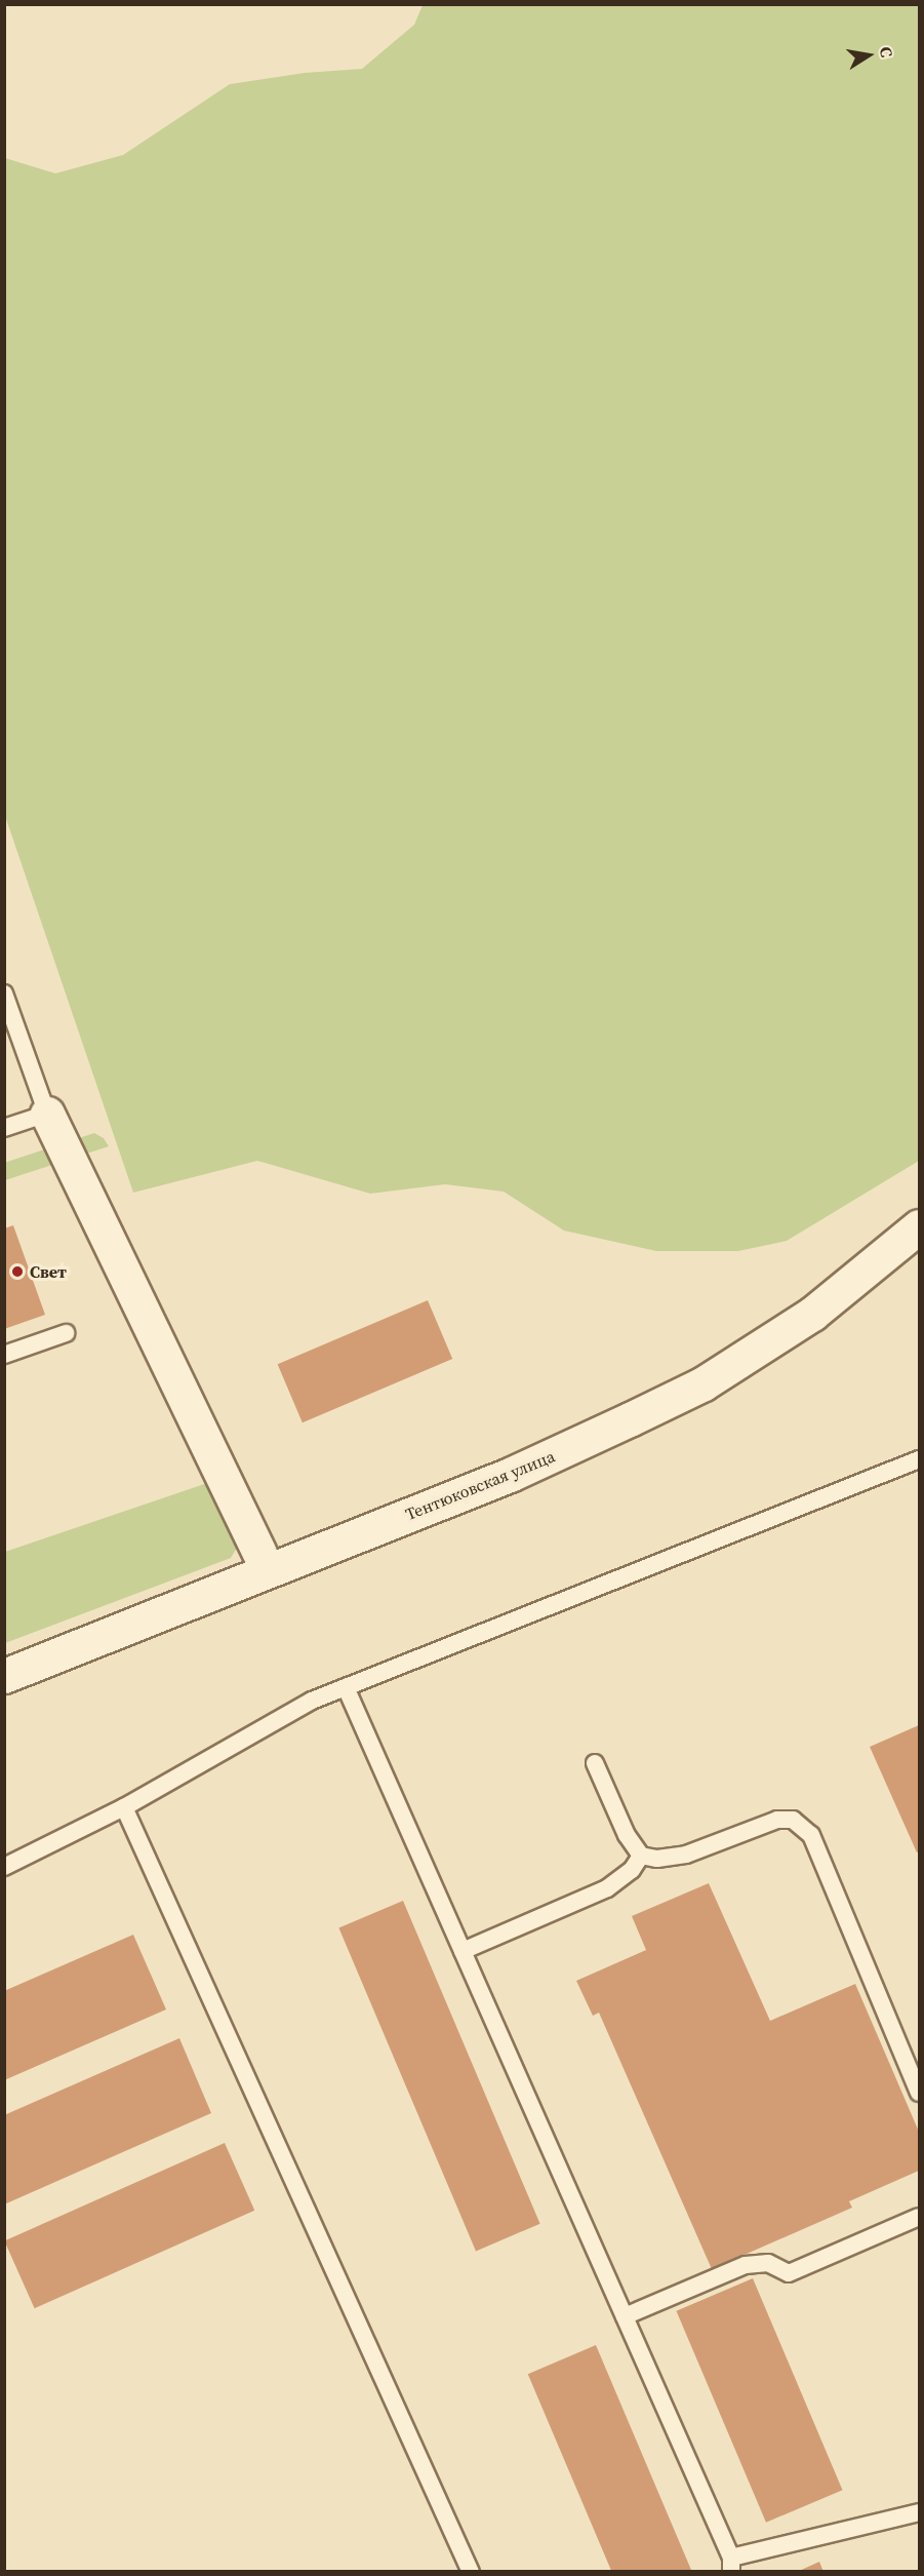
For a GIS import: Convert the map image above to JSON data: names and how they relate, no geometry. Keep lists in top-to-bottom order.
{
  "streets": {
    "street": ["Тентюковская улица"]
  },
  "places": ["Свет"],
  "north": "right"
}
